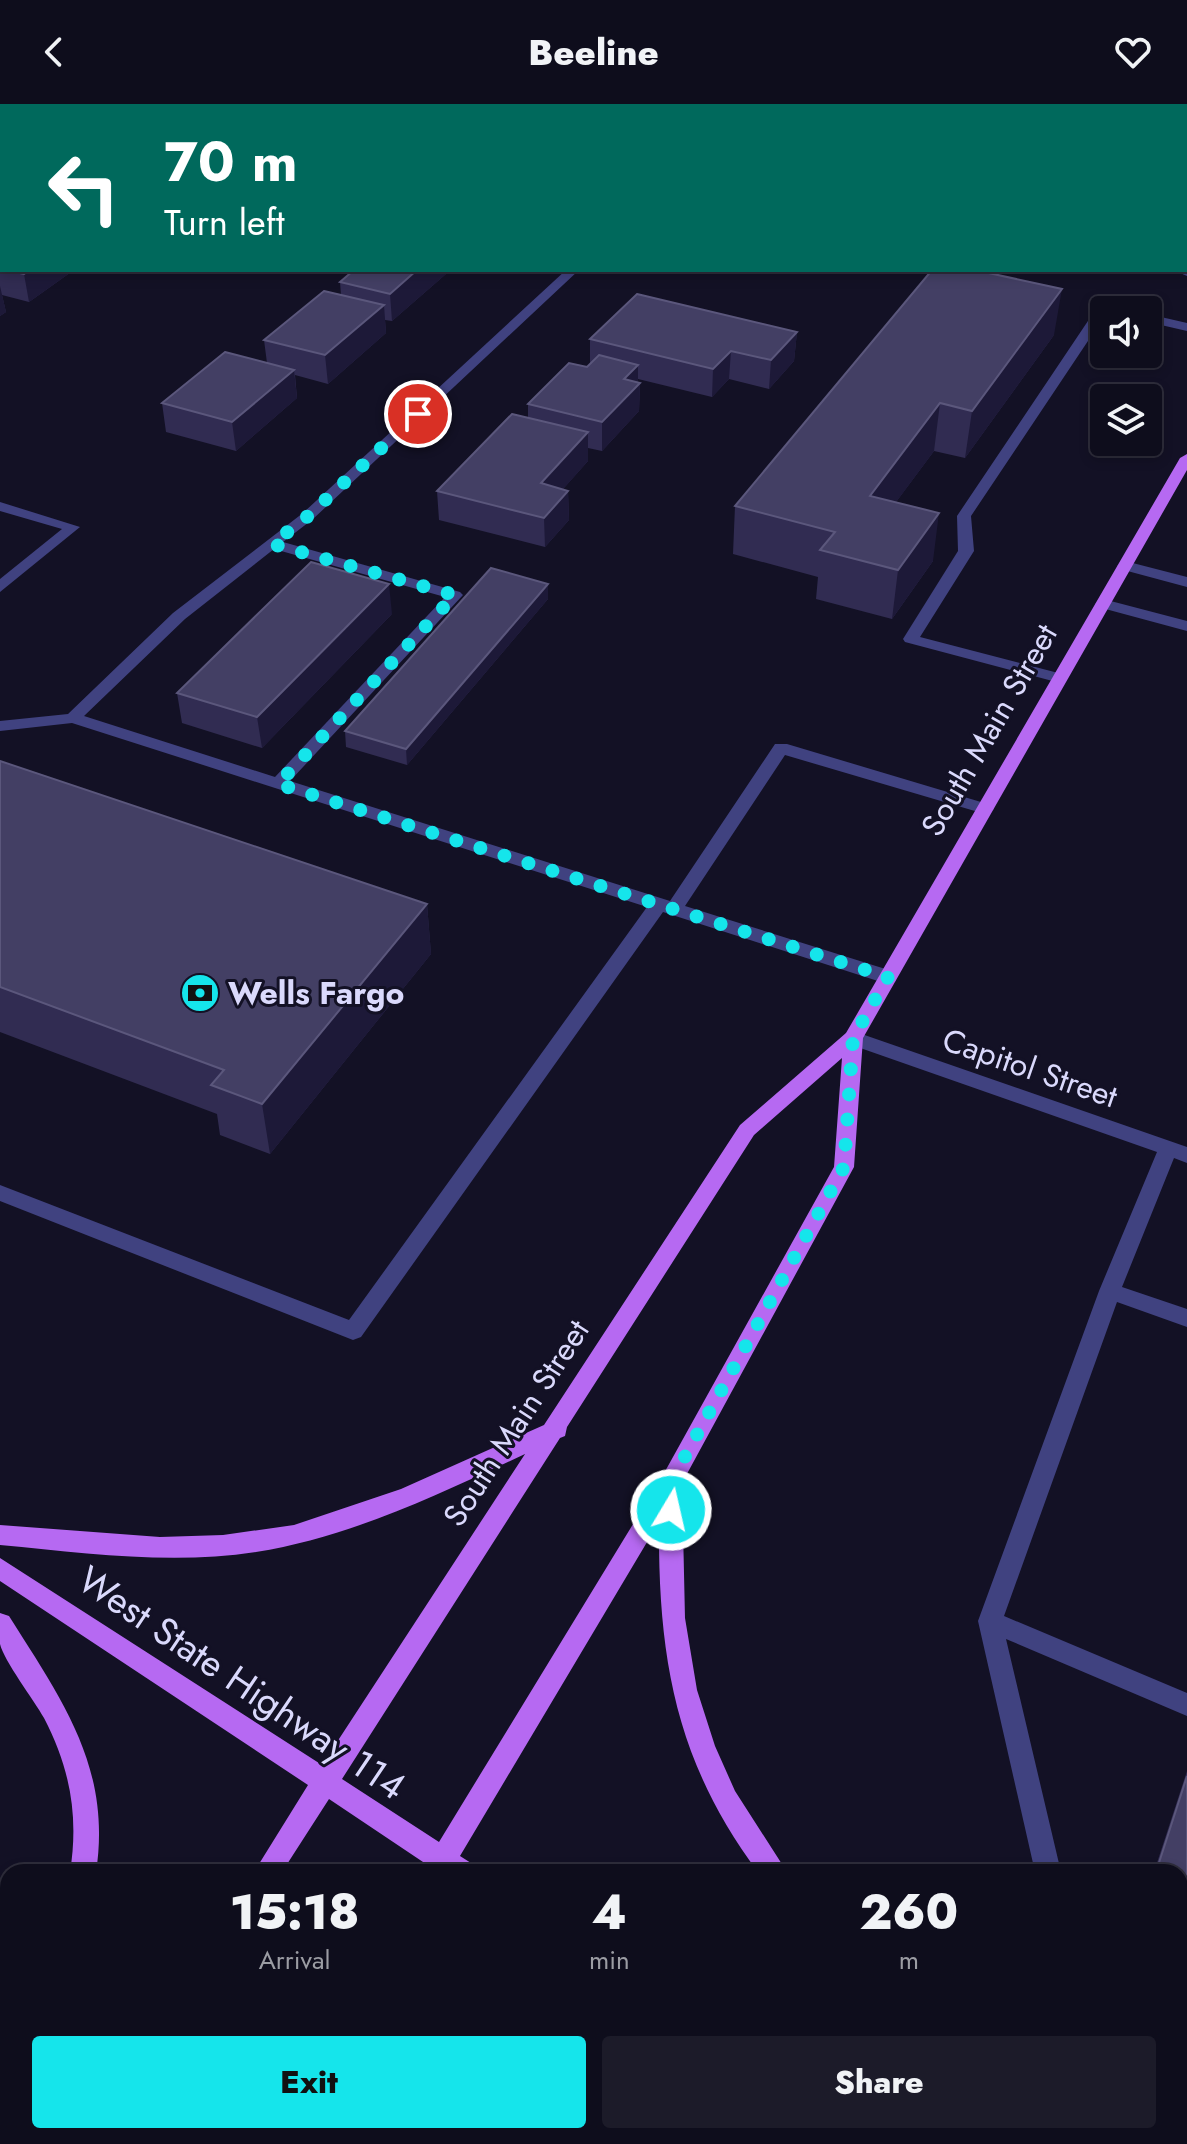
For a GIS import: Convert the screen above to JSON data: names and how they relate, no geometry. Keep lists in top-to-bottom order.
{
  "streets": {
    "main road": ["South Main Street", "West State Highway 114"],
    "street": ["Capitol Street"]
  },
  "crossings": [
    ["South Main Street", "Capitol Street"],
    ["South Main Street", "West State Highway 114"]
  ],
  "places": {
    "bank": ["Wells Fargo"]
  },
  "page": {
    "header": "Beeline",
    "turn": ["70 m", "Turn left"],
    "eta": [
      "15:18",
      "Arrival",
      "4",
      "min",
      "260",
      "m"
    ],
    "buttons": ["Exit", "Share"]
  }
}
